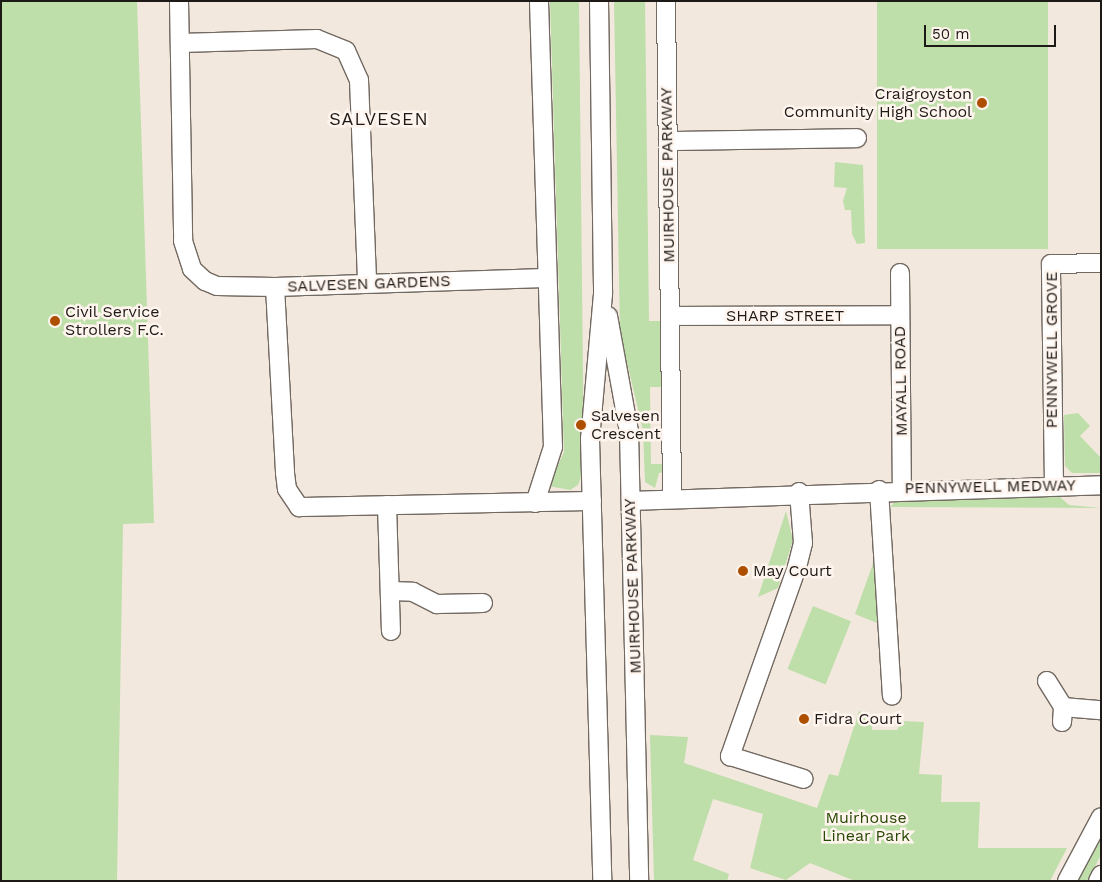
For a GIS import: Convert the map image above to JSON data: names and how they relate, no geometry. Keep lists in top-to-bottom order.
{
  "streets": {
    "street": [
      "MUIRHOUSE PARKWAY",
      "SALVESEN GARDENS",
      "SHARP STREET",
      "PENNYWELL GROVE",
      "MAYALL ROAD",
      "PENNYWELL MEDWAY"
    ]
  },
  "crossings": [
    ["MUIRHOUSE PARKWAY", "SHARP STREET"],
    ["MUIRHOUSE PARKWAY", "PENNYWELL MEDWAY"],
    ["SHARP STREET", "MAYALL ROAD"],
    ["PENNYWELL GROVE", "PENNYWELL MEDWAY"],
    ["MAYALL ROAD", "PENNYWELL MEDWAY"]
  ],
  "districts": ["SALVESEN"],
  "parks": ["Muirhouse Linear Park"],
  "places": [
    "Craigroyston Community High School",
    "Civil Service Strollers F.C.",
    "Salvesen Crescent",
    "May Court",
    "Fidra Court"
  ],
  "scale_bar": "50 m"
}
